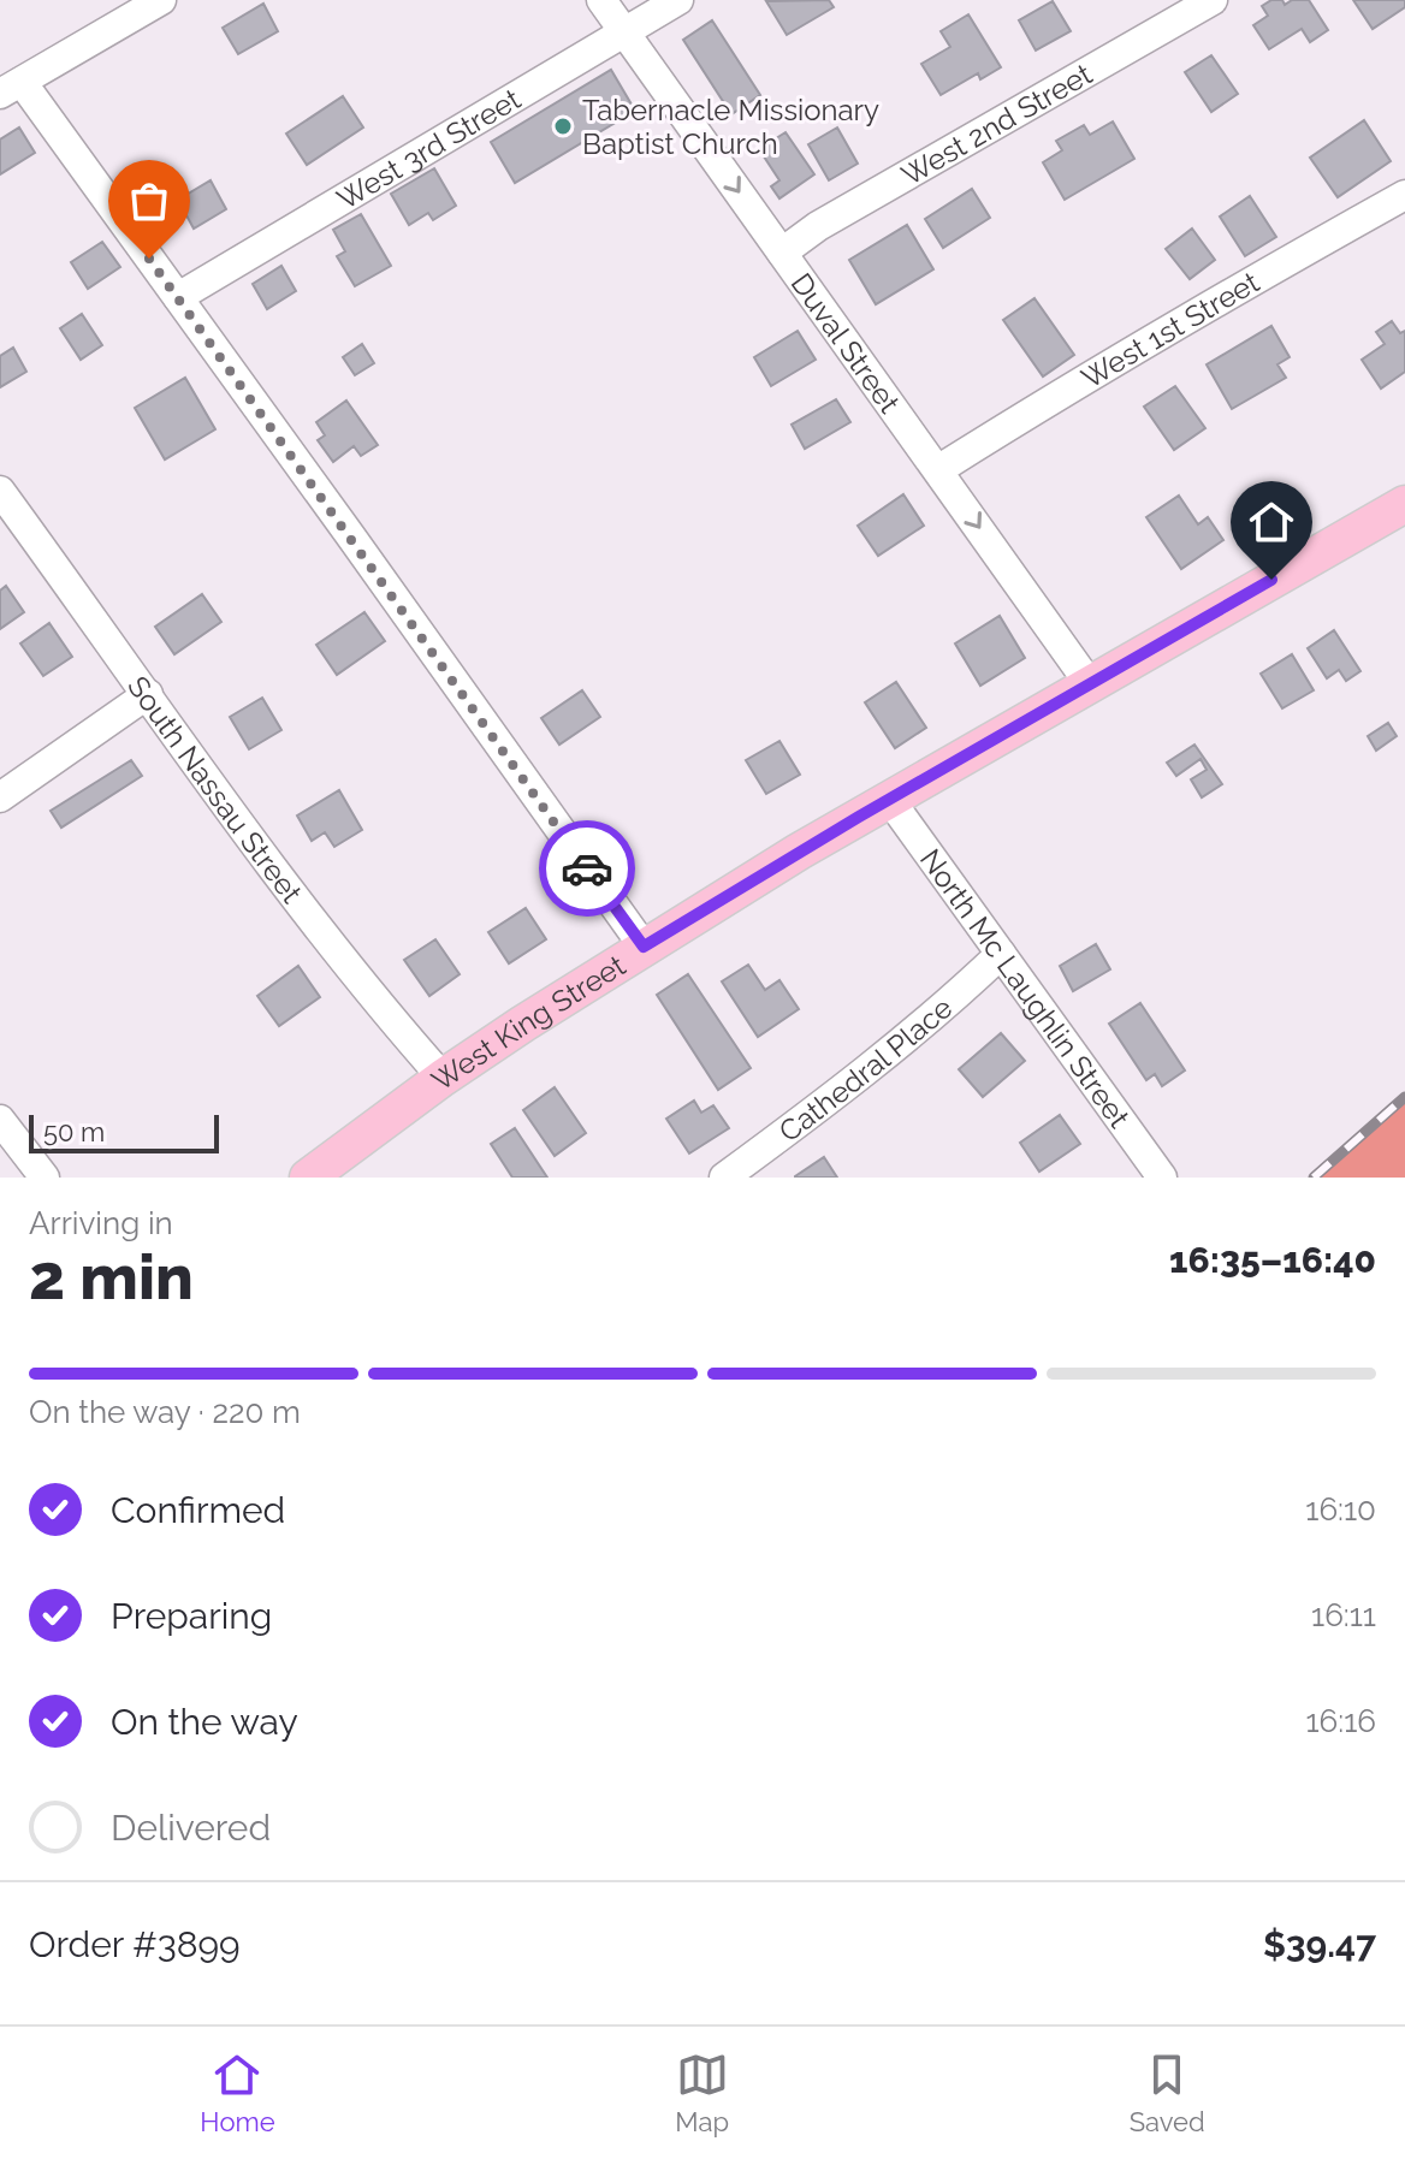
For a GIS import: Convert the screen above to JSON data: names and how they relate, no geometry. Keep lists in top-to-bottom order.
{
  "streets": {
    "main road": ["West King Street"],
    "street": [
      "West 2nd Street",
      "West 3rd Street",
      "West 1st Street",
      "Duval Street",
      "South Nassau Street",
      "North Mc Laughlin Street",
      "Cathedral Place"
    ]
  },
  "crossings": [
    ["West 2nd Street", "Duval Street"],
    ["West 3rd Street", "Duval Street"],
    ["West 1st Street", "Duval Street"],
    ["Duval Street", "West King Street"],
    ["South Nassau Street", "West King Street"],
    ["North Mc Laughlin Street", "West King Street"],
    ["North Mc Laughlin Street", "Cathedral Place"]
  ],
  "one_way": ["Duval Street"],
  "places": ["Tabernacle Missionary Baptist Church"],
  "scale_bar": "50 m",
  "page": {
    "scale": "50 m",
    "heading": ["2 min", "Arriving in", "16:35–16:40"],
    "panel": ["Order #3899", "$39.47"],
    "bar": "On the way · 220 m",
    "list": [
      ["Confirmed", "16:10"],
      ["Preparing", "16:11"],
      ["On the way", "16:16"],
      "Delivered"
    ],
    "tabs": ["Home", "Map", "Saved"]
  }
}
